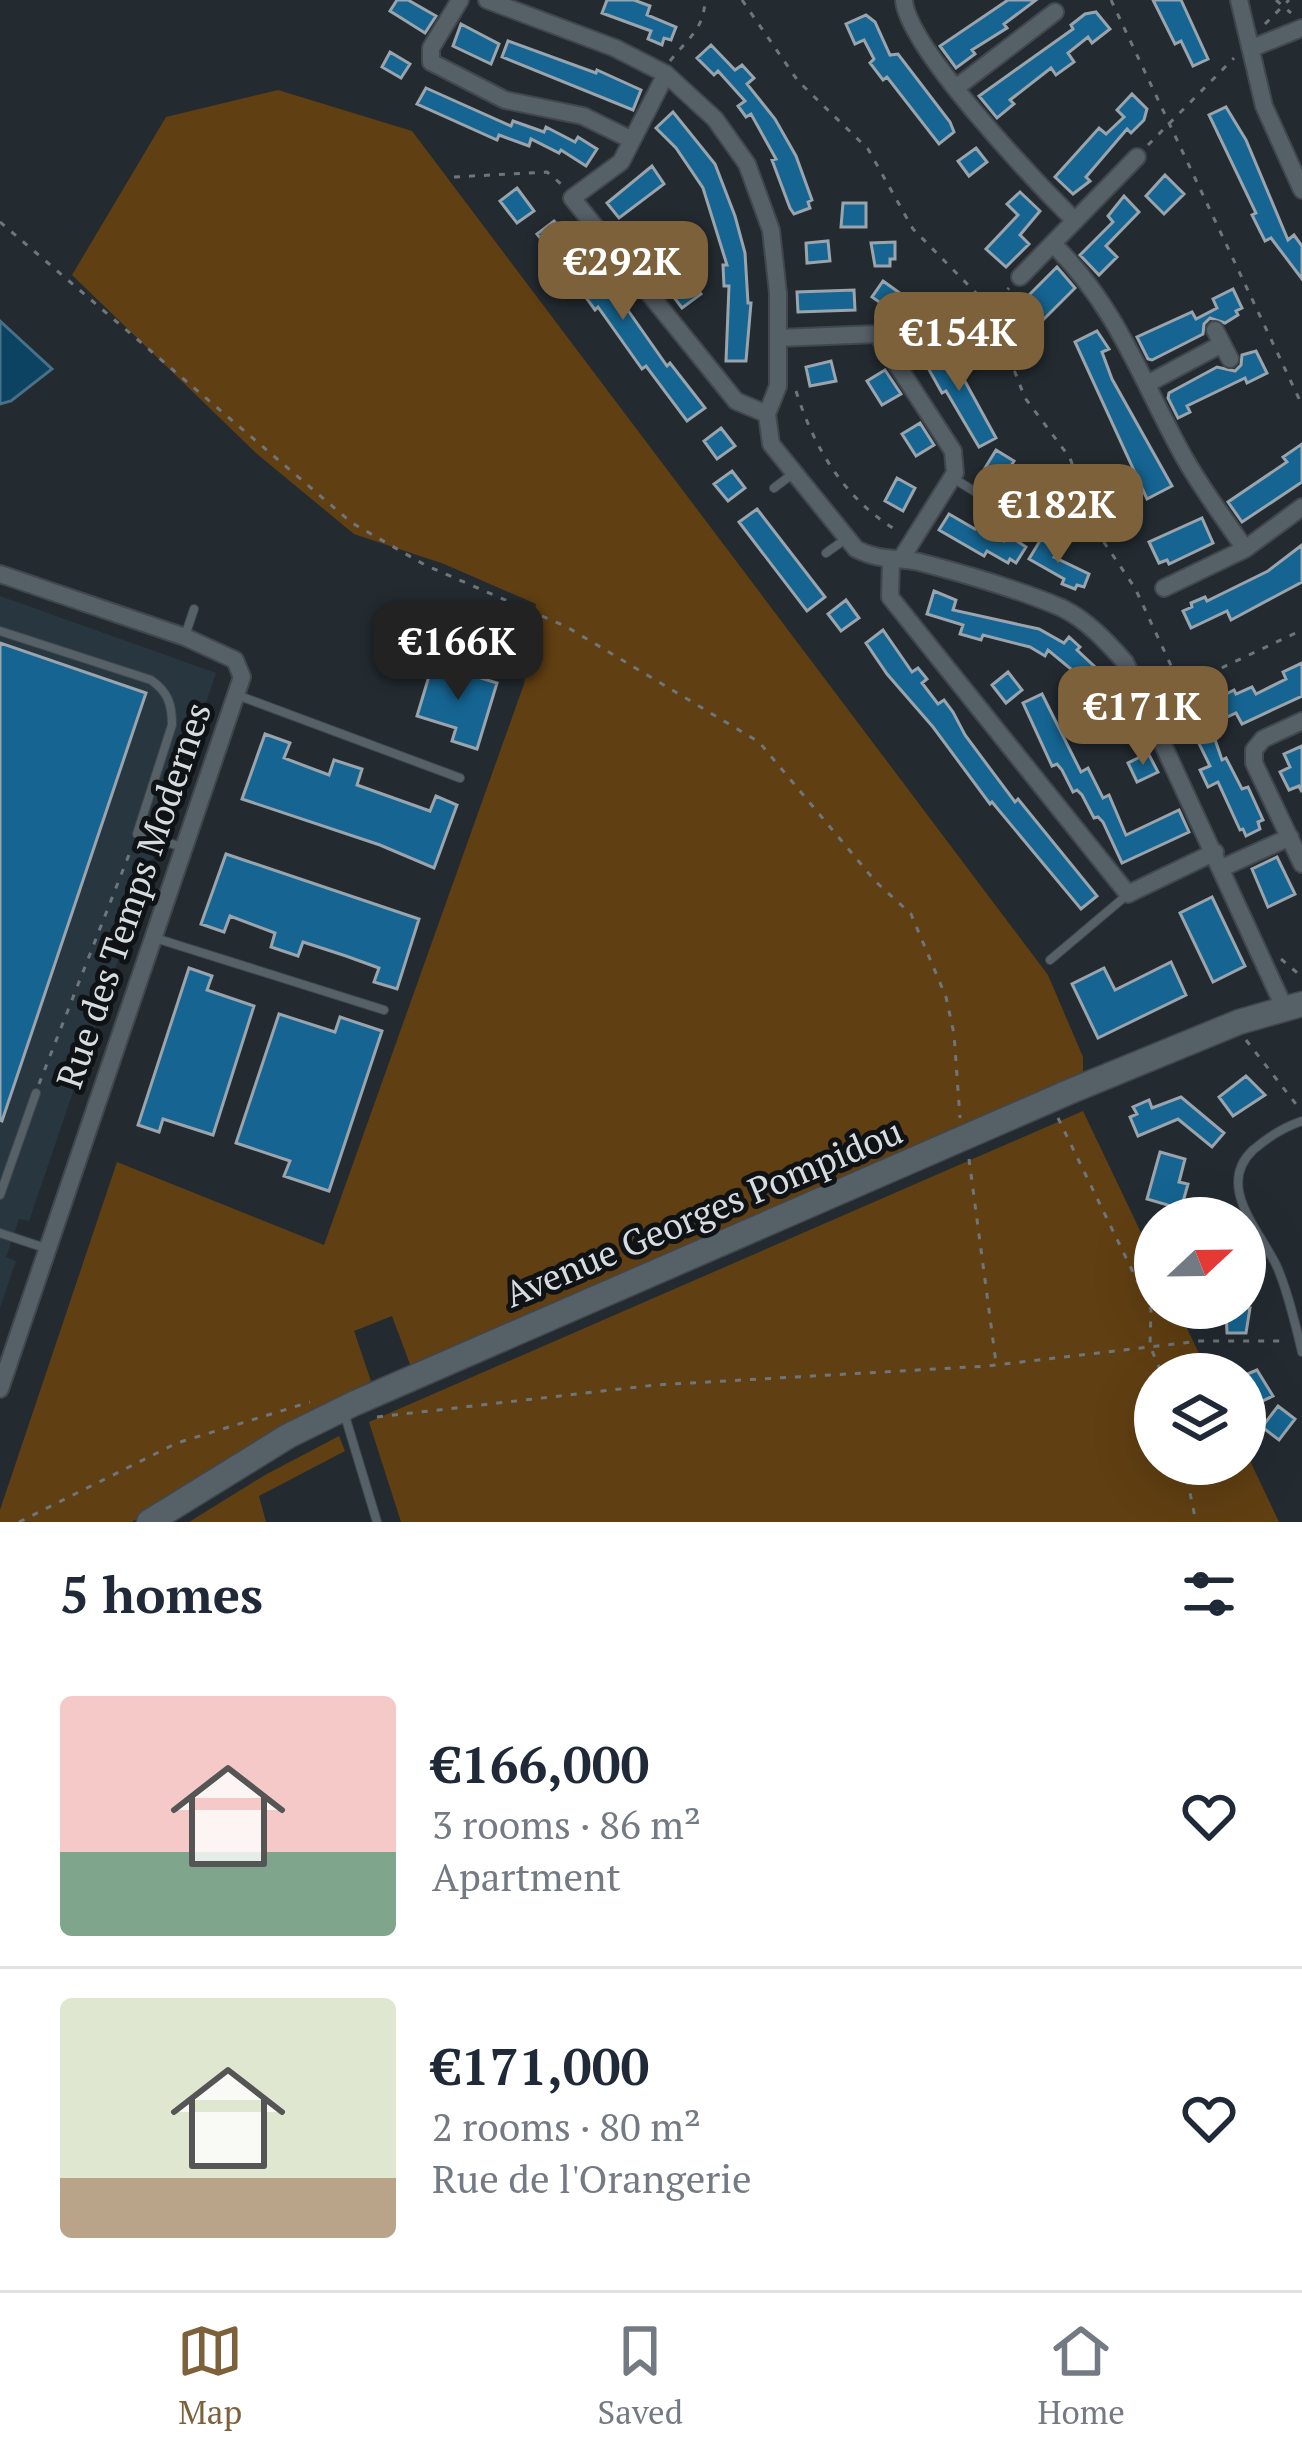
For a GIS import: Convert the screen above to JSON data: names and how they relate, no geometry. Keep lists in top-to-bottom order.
{
  "streets": {
    "main road": ["Avenue Georges Pompidou"],
    "street": ["Rue des Temps Modernes"]
  },
  "north": "right",
  "page": {
    "price": [
      "€292K",
      "€154K",
      "€182K",
      "€166K",
      "€171K"
    ],
    "heading": "5 homes",
    "list": [
      {
        "name": "€166,000",
        "note": "3 rooms · 86 m² · Apartment"
      },
      {
        "name": "€171,000",
        "note": "2 rooms · 80 m² · Rue de l'Orangerie"
      }
    ],
    "tabs": ["Map", "Saved", "Home"]
  }
}
